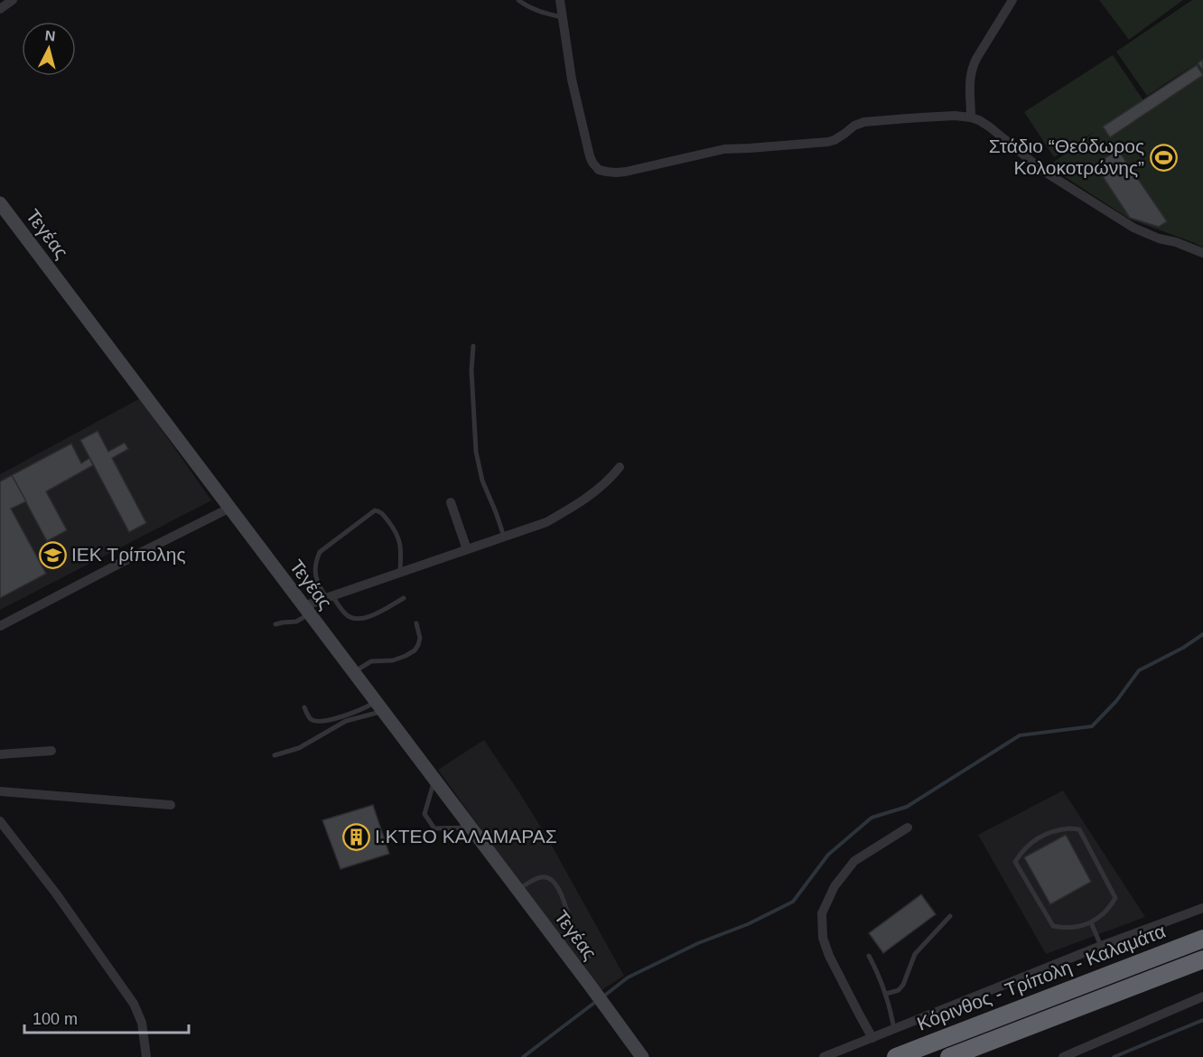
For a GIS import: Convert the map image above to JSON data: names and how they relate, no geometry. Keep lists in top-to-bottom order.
{
  "streets": {
    "highway": ["Κόρινθος - Τρίπολη - Καλαμάτα"],
    "main road": ["Τεγέας"]
  },
  "places": {
    "sports": ["Στάδιο “Θεόδωρος Κολοκοτρώνης”"],
    "school or university": ["ΙΕΚ Τρίπολης"],
    "building": ["Ι.ΚΤΕΟ ΚΑΛΑΜΑΡΑΣ"]
  },
  "scale_bar": "100 m",
  "north": "top"
}
